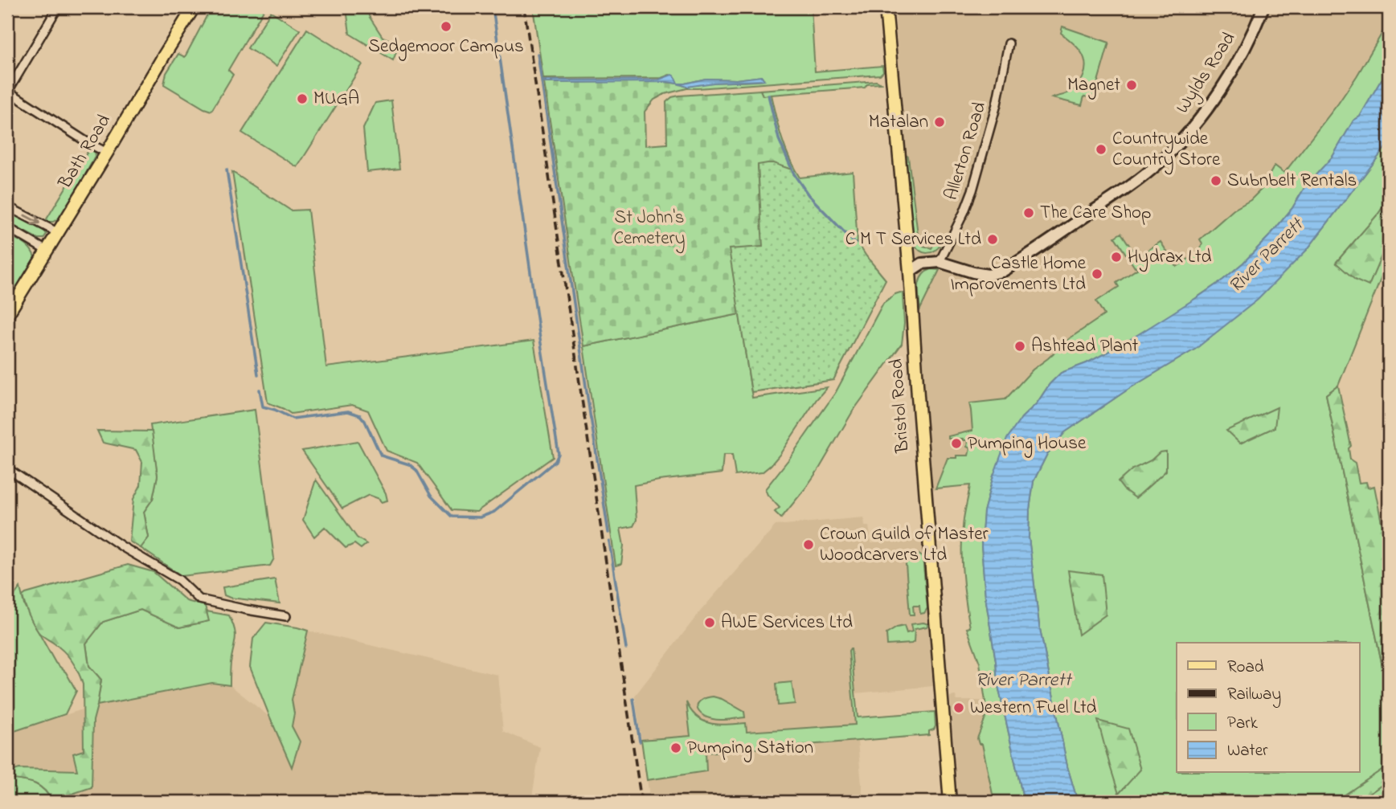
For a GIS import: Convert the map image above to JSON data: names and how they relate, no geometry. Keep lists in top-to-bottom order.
{
  "streets": {
    "main road": ["Bath Road", "Bristol Road"],
    "street": ["Wylds Road", "Allerton Road"]
  },
  "crossings": [
    ["Wylds Road", "Allerton Road"]
  ],
  "water": ["River Parrett"],
  "parks": ["St John's Cemetery"],
  "places": [
    "Sedgemoor Campus",
    "Magnet",
    "MUGA",
    "Matalan",
    "Countrywide Country Store",
    "Subnbelt Rentals",
    "The Care Shop",
    "C M T Services Ltd",
    "Hydrax Ltd",
    "Castle Home Improvements Ltd",
    "Ashtead Plant",
    "Pumping House",
    "Crown Guild of Master Woodcarvers Ltd",
    "AWE Services Ltd",
    "Western Fuel Ltd",
    "Pumping Station"
  ],
  "legend": [
    "Road",
    "Railway",
    "Park",
    "Water"
  ]
}
